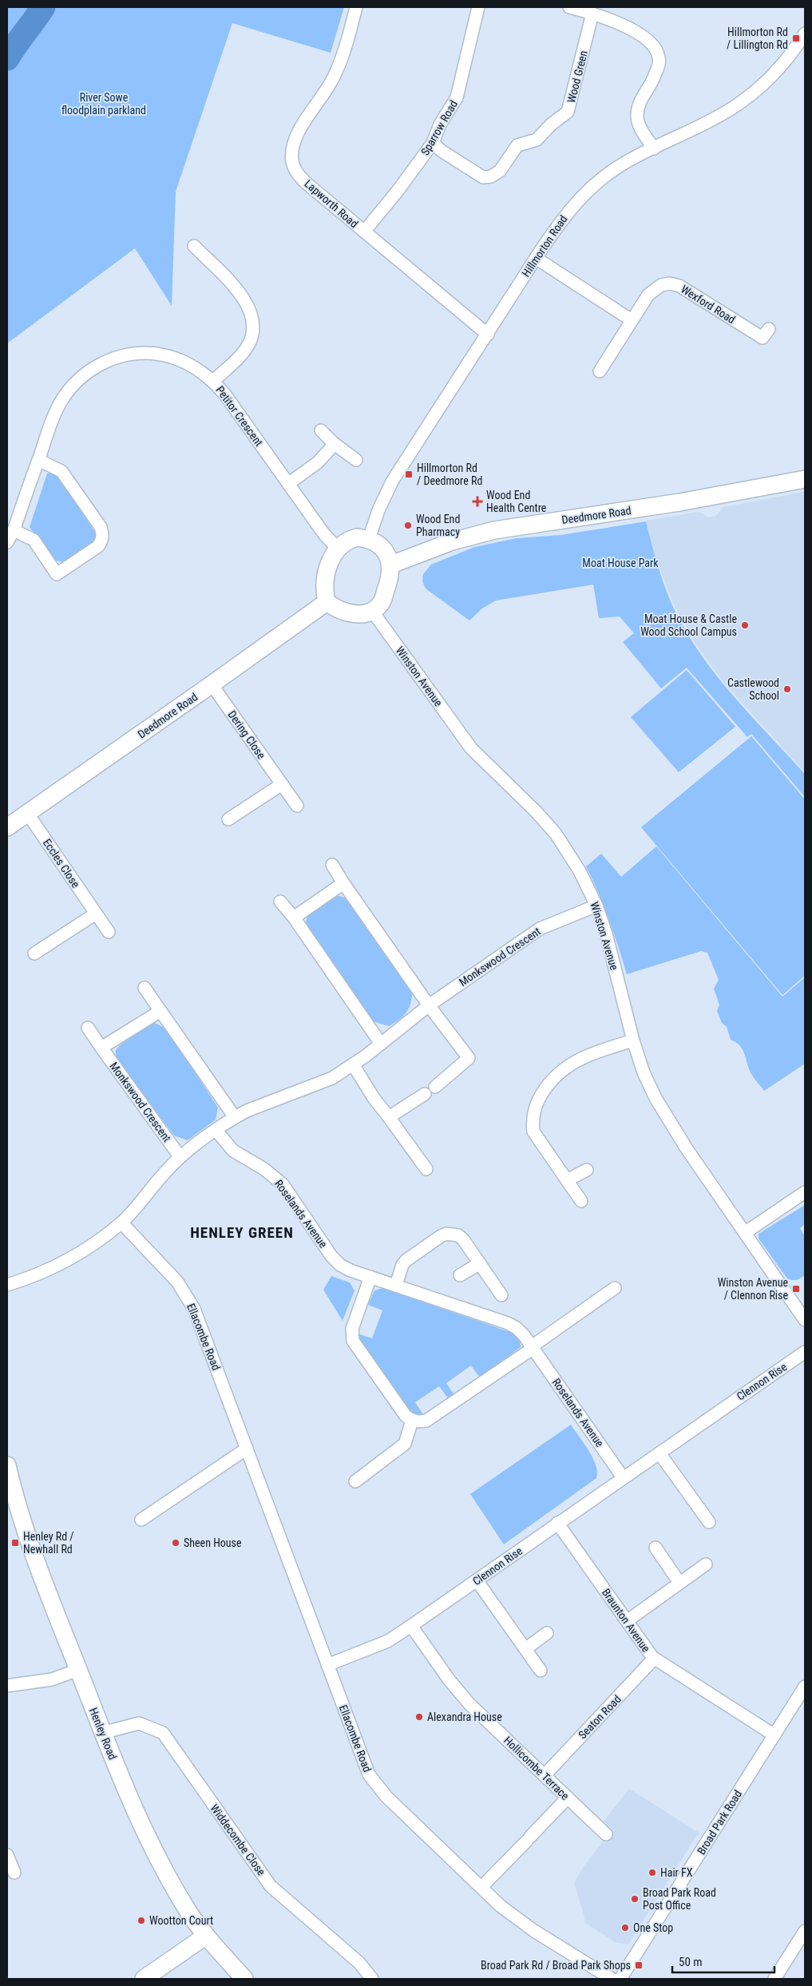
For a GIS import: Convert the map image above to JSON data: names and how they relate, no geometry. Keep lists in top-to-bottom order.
{
  "streets": {
    "street": [
      "Wood Green",
      "Sparrow Road",
      "Lapworth Road",
      "Hillmorton Road",
      "Wexford Road",
      "Petitor Crescent",
      "Deedmore Road",
      "Winston Avenue",
      "Dering Close",
      "Eccles Close",
      "Monkswood Crescent",
      "Roselands Avenue",
      "Ellacombe Road",
      "Clennon Rise",
      "Braunton Avenue",
      "Seaton Road",
      "Henley Road",
      "Hollicombe Terrace",
      "Broad Park Road",
      "Widdecombe Close"
    ]
  },
  "crossings": [
    ["Wood Green", "Sparrow Road"],
    ["Sparrow Road", "Lapworth Road"],
    ["Lapworth Road", "Hillmorton Road"],
    ["Hillmorton Road", "Petitor Crescent"],
    ["Hillmorton Road", "Deedmore Road"],
    ["Hillmorton Road", "Winston Avenue"],
    ["Petitor Crescent", "Deedmore Road"],
    ["Petitor Crescent", "Winston Avenue"],
    ["Deedmore Road", "Winston Avenue"],
    ["Deedmore Road", "Dering Close"],
    ["Deedmore Road", "Eccles Close"],
    ["Winston Avenue", "Monkswood Crescent"],
    ["Monkswood Crescent", "Roselands Avenue"],
    ["Monkswood Crescent", "Ellacombe Road"],
    ["Roselands Avenue", "Clennon Rise"],
    ["Ellacombe Road", "Clennon Rise"],
    ["Clennon Rise", "Braunton Avenue"],
    ["Clennon Rise", "Hollicombe Terrace"],
    ["Braunton Avenue", "Seaton Road"],
    ["Braunton Avenue", "Broad Park Road"],
    ["Seaton Road", "Hollicombe Terrace"],
    ["Henley Road", "Widdecombe Close"]
  ],
  "districts": ["HENLEY GREEN"],
  "parks": ["River Sowe floodplain parkland", "Moat House Park"],
  "places": {
    "transit": [
      "Hillmorton Rd / Lillington Rd",
      "Hillmorton Rd / Deedmore Rd",
      "Winston Avenue / Clennon Rise",
      "Henley Rd / Newhall Rd",
      "Broad Park Rd / Broad Park Shops"
    ],
    "health": ["Wood End Health Centre"],
    "other": [
      "Wood End Pharmacy",
      "Moat House & Castle Wood School Campus",
      "Castlewood School",
      "Sheen House",
      "Alexandra House",
      "Hair FX",
      "Broad Park Road Post Office",
      "Wootton Court",
      "One Stop"
    ]
  },
  "scale_bar": "50 m"
}
